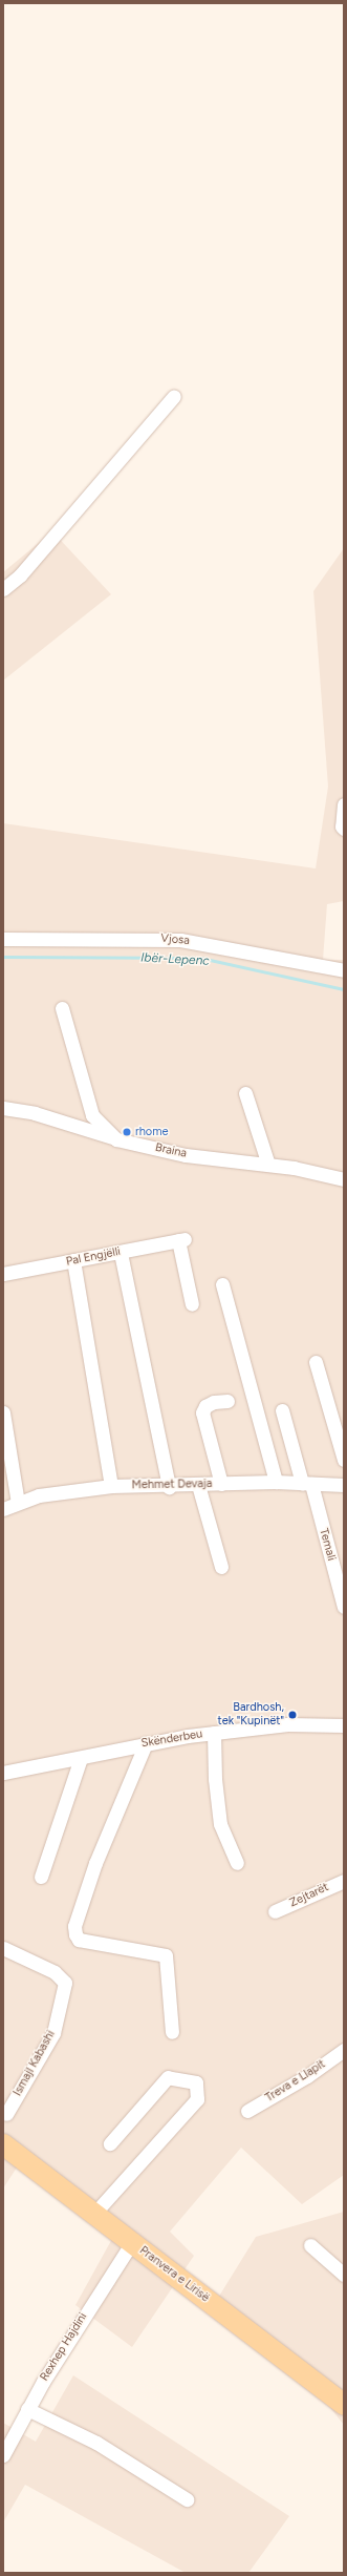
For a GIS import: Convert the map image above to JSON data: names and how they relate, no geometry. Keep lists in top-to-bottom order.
{
  "streets": {
    "main road": ["Pranvera e Lirisë"],
    "street": [
      "Vjosa",
      "Braina",
      "Pal Engjëlli",
      "Mehmet Devaja",
      "Temali",
      "Skënderbeu",
      "Zejtarët",
      "Ismajl Kabashi",
      "Treva e Llapit",
      "Rexhep Hajdini"
    ]
  },
  "crossings": [
    ["Mehmet Devaja", "Temali"],
    ["Ismajl Kabashi", "Pranvera e Lirisë"],
    ["Pranvera e Lirisë", "Rexhep Hajdini"]
  ],
  "water": ["Ibër-Lepenc"],
  "places": ["rhome", "Bardhosh, tek \"Kupinët\""]
}
